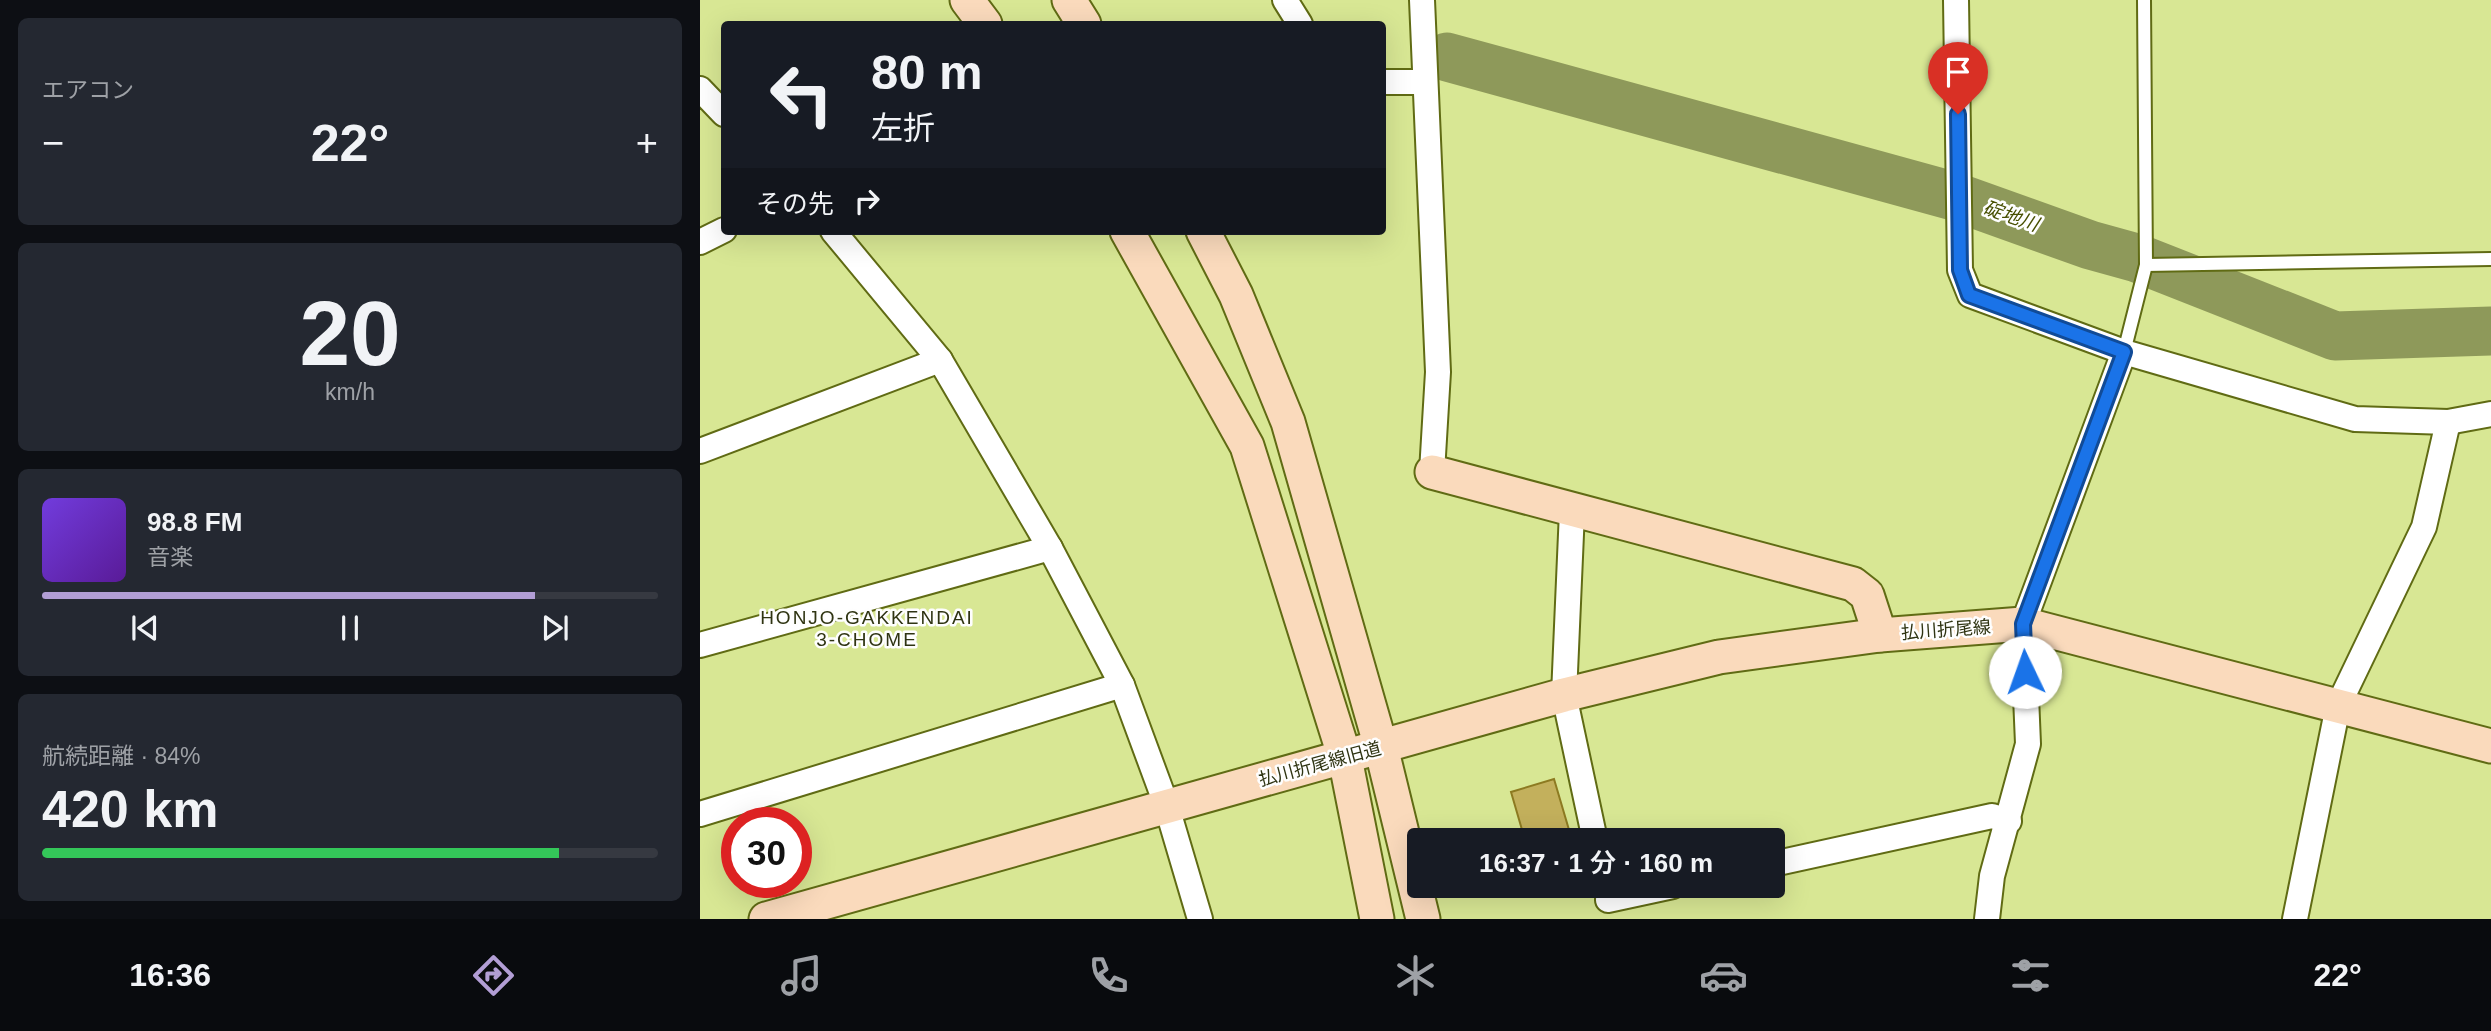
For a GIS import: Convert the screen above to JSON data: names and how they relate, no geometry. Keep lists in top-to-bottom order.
{
  "streets": {
    "street": ["払川折尾線", "払川折尾線旧道"]
  },
  "crossings": [
    ["払川折尾線", "払川折尾線旧道"]
  ],
  "districts": ["HONJO-GAKKENDAI 3-CHOME"],
  "water": ["碇地川"],
  "page": {
    "tile": [
      "エアコン",
      ["20", "km/h"],
      ["航続距離 · 84%", "420 km"]
    ],
    "turn": ["80 m", "左折"],
    "heat": ["−", "22°", "+"],
    "then": "その先",
    "song": ["98.8 FM", "音楽"],
    "limit": "30",
    "trip": "16:37 · 1 分 · 160 m",
    "tabs": ["16:36", "22°"]
  }
}
